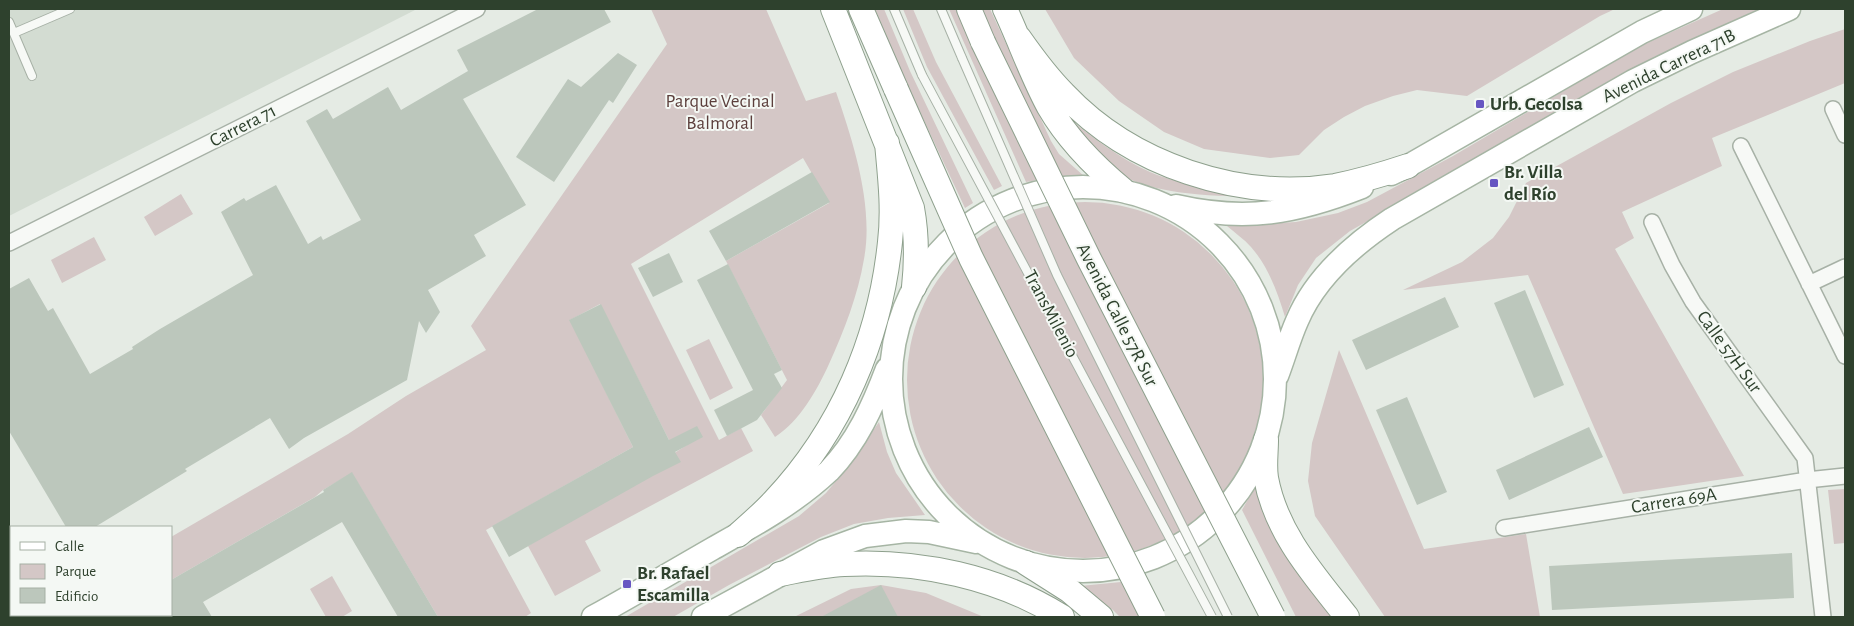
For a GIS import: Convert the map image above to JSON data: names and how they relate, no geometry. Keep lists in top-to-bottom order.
{
  "streets": {
    "highway": ["Avenida Calle 57R Sur"],
    "main road": ["Avenida Carrera 71B"],
    "street": ["Carrera 71", "Calle 57H Sur", "Carrera 69A"],
    "lane": ["TransMilenio"]
  },
  "crossings": [
    ["Calle 57H Sur", "Carrera 69A"]
  ],
  "parks": ["Parque Vecinal Balmoral"],
  "places": {
    "transit": ["Urb. Gecolsa", "Br. Villa del Río", "Br. Rafael Escamilla"]
  },
  "legend": ["Calle", "Parque", "Edificio"]
}
